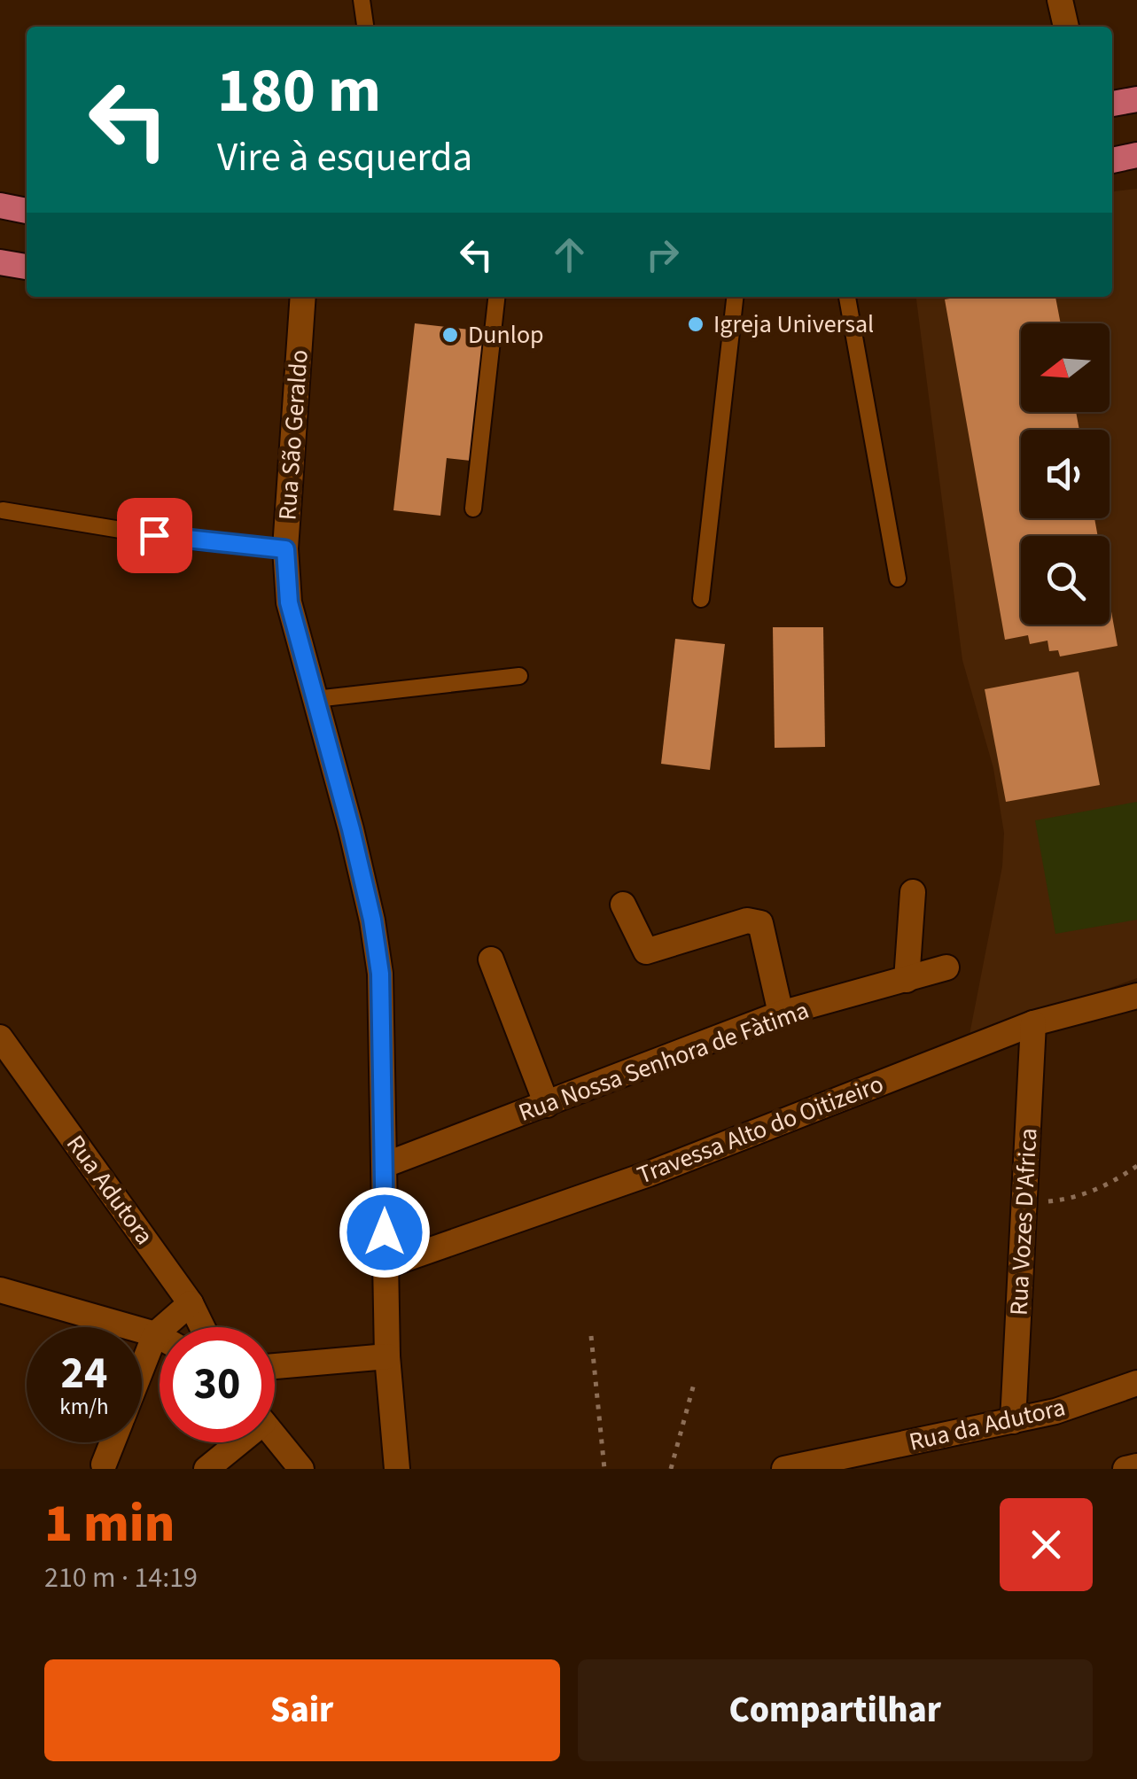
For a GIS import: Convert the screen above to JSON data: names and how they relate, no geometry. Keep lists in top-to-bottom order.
{
  "streets": {
    "street": [
      "Rua São Geraldo",
      "Rua Nossa Senhora de Fàtima",
      "Travessa Alto do Oitizeiro",
      "Rua Adutora",
      "Rua Vozes D'Africa",
      "Rua da Adutora"
    ]
  },
  "crossings": [
    ["Rua São Geraldo", "Rua Nossa Senhora de Fàtima"],
    ["Rua São Geraldo", "Travessa Alto do Oitizeiro"],
    ["Travessa Alto do Oitizeiro", "Rua Vozes D'Africa"],
    ["Rua Vozes D'Africa", "Rua da Adutora"]
  ],
  "places": ["Igreja Universal", "Dunlop"],
  "north": "left",
  "page": {
    "turn": ["180 m", "Vire à esquerda"],
    "speed": "24 km/h",
    "limit": "30",
    "heading": ["1 min", "210 m · 14:19"],
    "buttons": ["Sair", "Compartilhar"]
  }
}
